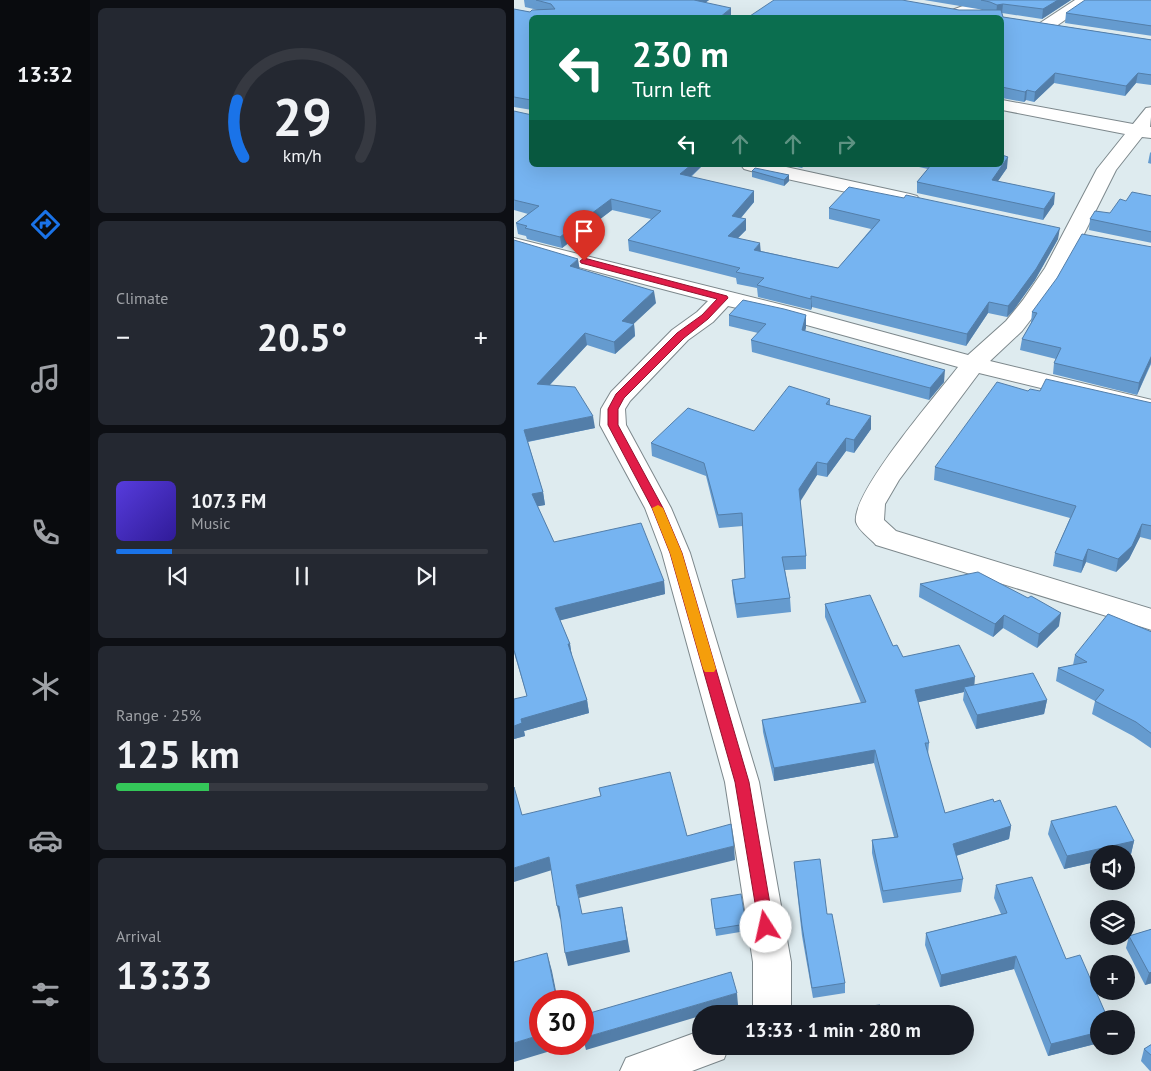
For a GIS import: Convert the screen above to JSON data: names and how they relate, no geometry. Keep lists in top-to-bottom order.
{
  "page": {
    "tabs": "13:32",
    "turn": ["230 m", "Turn left"],
    "tile": [
      "Climate",
      ["Range · 25%", "125 km"],
      ["Arrival", "13:33"]
    ],
    "heat": ["−", "20.5°", "+"],
    "song": ["107.3 FM", "Music"],
    "map_buttons": ["+", "−"],
    "limit": "30",
    "trip": "13:33 · 1 min · 280 m",
    "gauge": ["29", "km/h"]
  }
}
